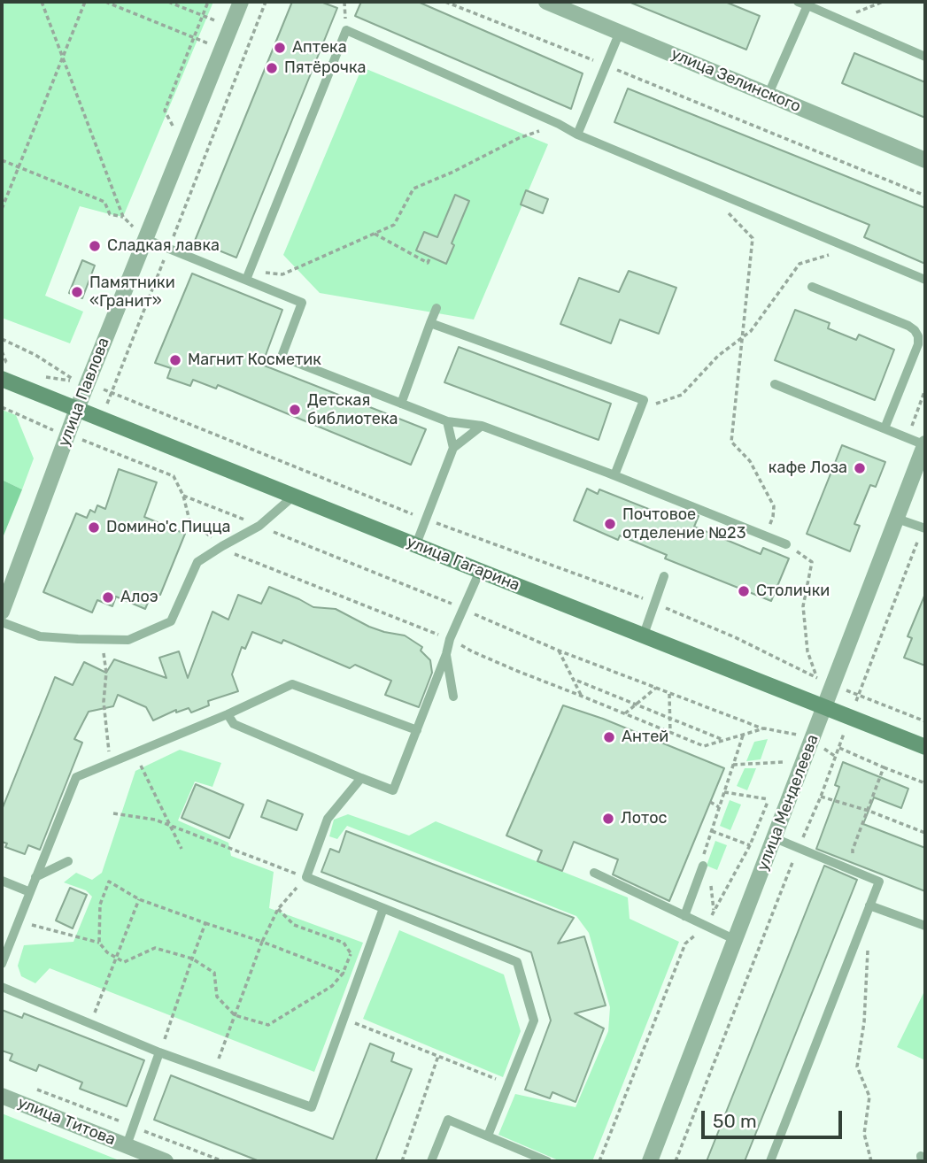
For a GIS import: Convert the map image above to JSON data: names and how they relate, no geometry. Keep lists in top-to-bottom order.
{
  "streets": {
    "main road": ["улица Гагарина"],
    "street": [
      "улица Зелинского",
      "улица Павлова",
      "улица Менделеева",
      "улица Титова"
    ]
  },
  "crossings": [
    ["улица Павлова", "улица Гагарина"],
    ["улица Гагарина", "улица Менделеева"]
  ],
  "places": [
    "Аптека",
    "Пятёрочка",
    "Сладкая лавка",
    "Памятники «Гранит»",
    "Магнит Косметик",
    "Детская библиотека",
    "кафе Лоза",
    "Почтовое отделение №23",
    "Doмино'с Пицца",
    "Столички",
    "Алоэ",
    "Антей",
    "Лотос"
  ],
  "scale_bar": "50 m"
}
